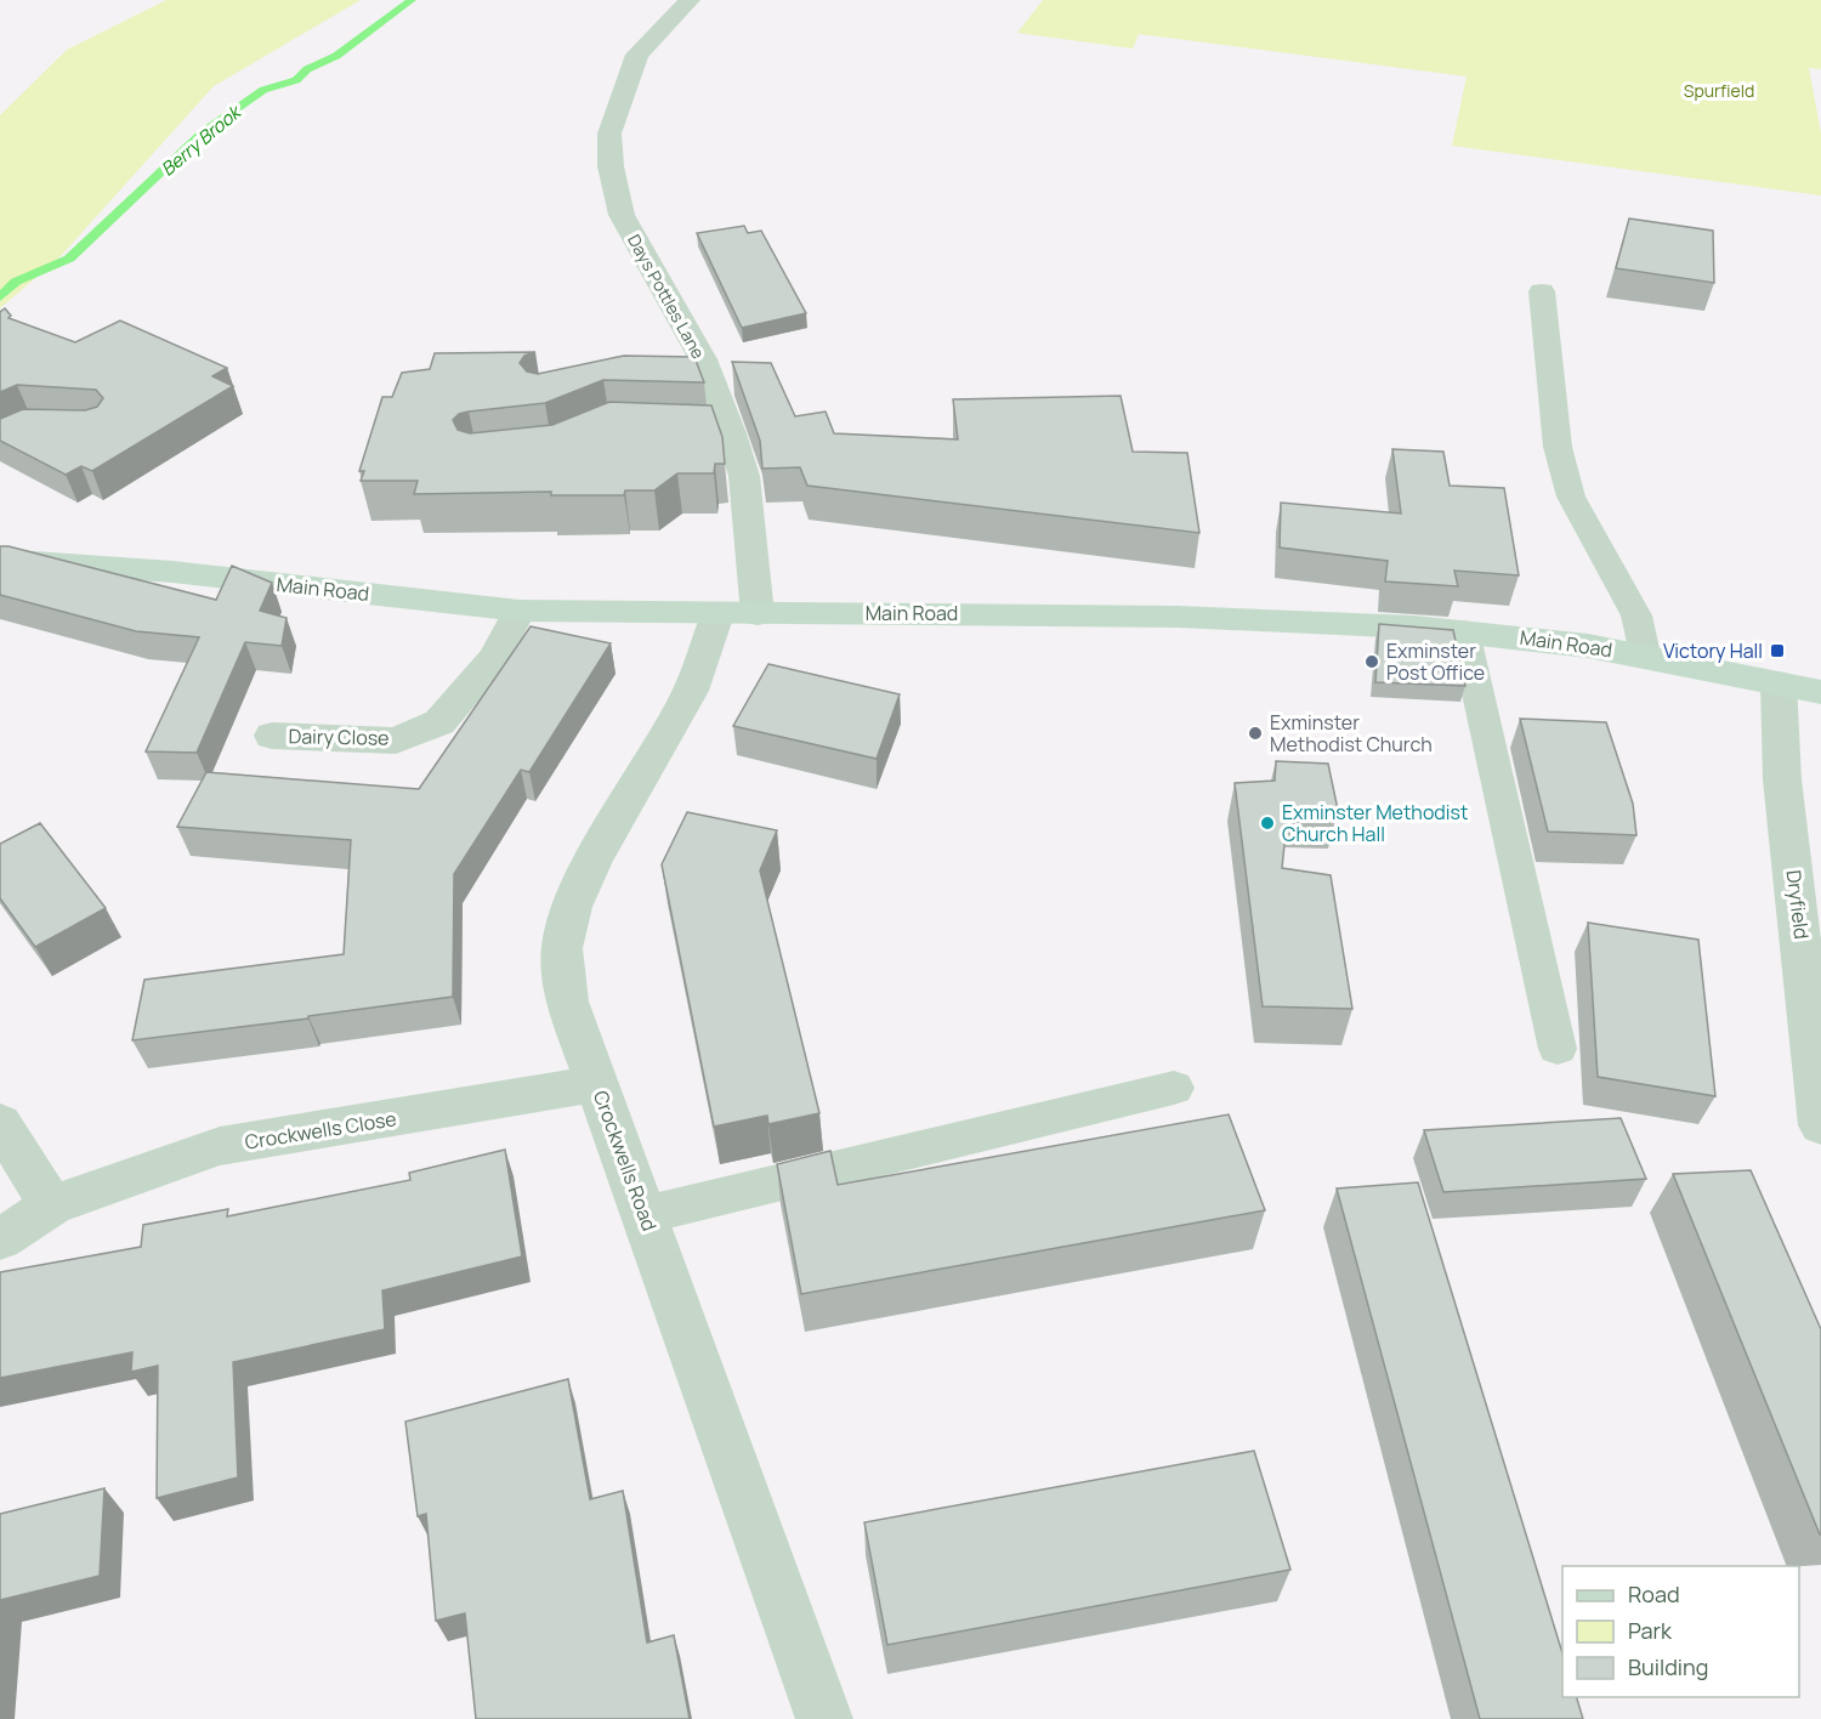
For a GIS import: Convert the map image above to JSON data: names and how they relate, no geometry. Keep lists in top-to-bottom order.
{
  "streets": {
    "street": [
      "Days Pottles Lane",
      "Main Road",
      "Dairy Close",
      "Dryfield",
      "Crockwells Close",
      "Crockwells Road"
    ]
  },
  "crossings": [
    ["Days Pottles Lane", "Main Road"],
    ["Days Pottles Lane", "Crockwells Road"],
    ["Main Road", "Dairy Close"],
    ["Main Road", "Dryfield"],
    ["Main Road", "Crockwells Road"],
    ["Crockwells Close", "Crockwells Road"]
  ],
  "water": ["Berry Brook"],
  "parks": ["Spurfield"],
  "places": {
    "transit": ["Victory Hall"],
    "other": ["Exminster Post Office", "Exminster Methodist Church", "Exminster Methodist Church Hall"]
  },
  "legend": ["Road", "Park", "Building"]
}
